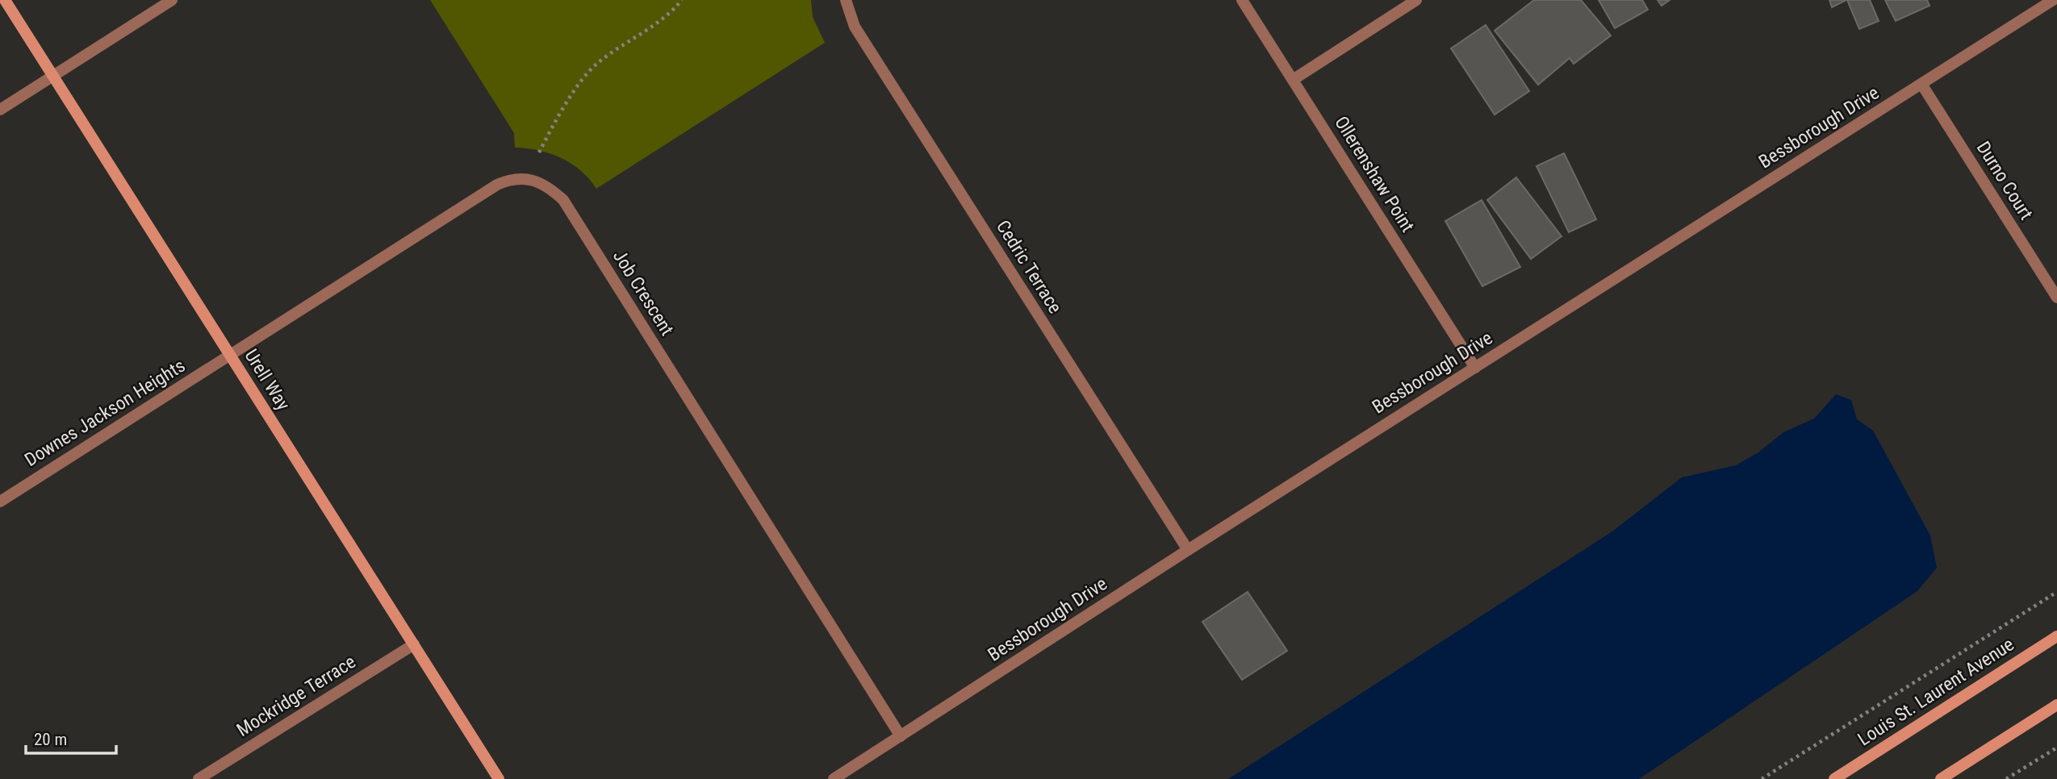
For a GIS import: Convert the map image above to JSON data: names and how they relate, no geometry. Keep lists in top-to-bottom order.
{
  "streets": {
    "street": [
      "Bessborough Drive",
      "Ollerenshaw Point",
      "Durno Court",
      "Cedric Terrace",
      "Job Crescent",
      "Urell Way",
      "Downes Jackson Heights",
      "Louis St. Laurent Avenue",
      "Mockridge Terrace"
    ]
  },
  "crossings": [
    ["Bessborough Drive", "Ollerenshaw Point"],
    ["Bessborough Drive", "Durno Court"],
    ["Bessborough Drive", "Cedric Terrace"],
    ["Bessborough Drive", "Job Crescent"],
    ["Job Crescent", "Urell Way"],
    ["Job Crescent", "Downes Jackson Heights"],
    ["Urell Way", "Downes Jackson Heights"],
    ["Urell Way", "Mockridge Terrace"]
  ],
  "scale_bar": "20 m"
}
